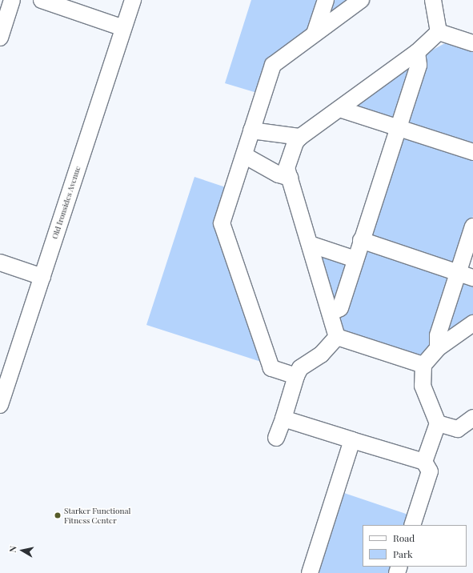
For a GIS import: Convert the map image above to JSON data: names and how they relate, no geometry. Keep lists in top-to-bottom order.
{
  "streets": {
    "street": ["Old Ironsides Avenue"]
  },
  "places": ["Starker Functional Fitness Center"],
  "legend": ["Road", "Park"],
  "north": "left"
}
